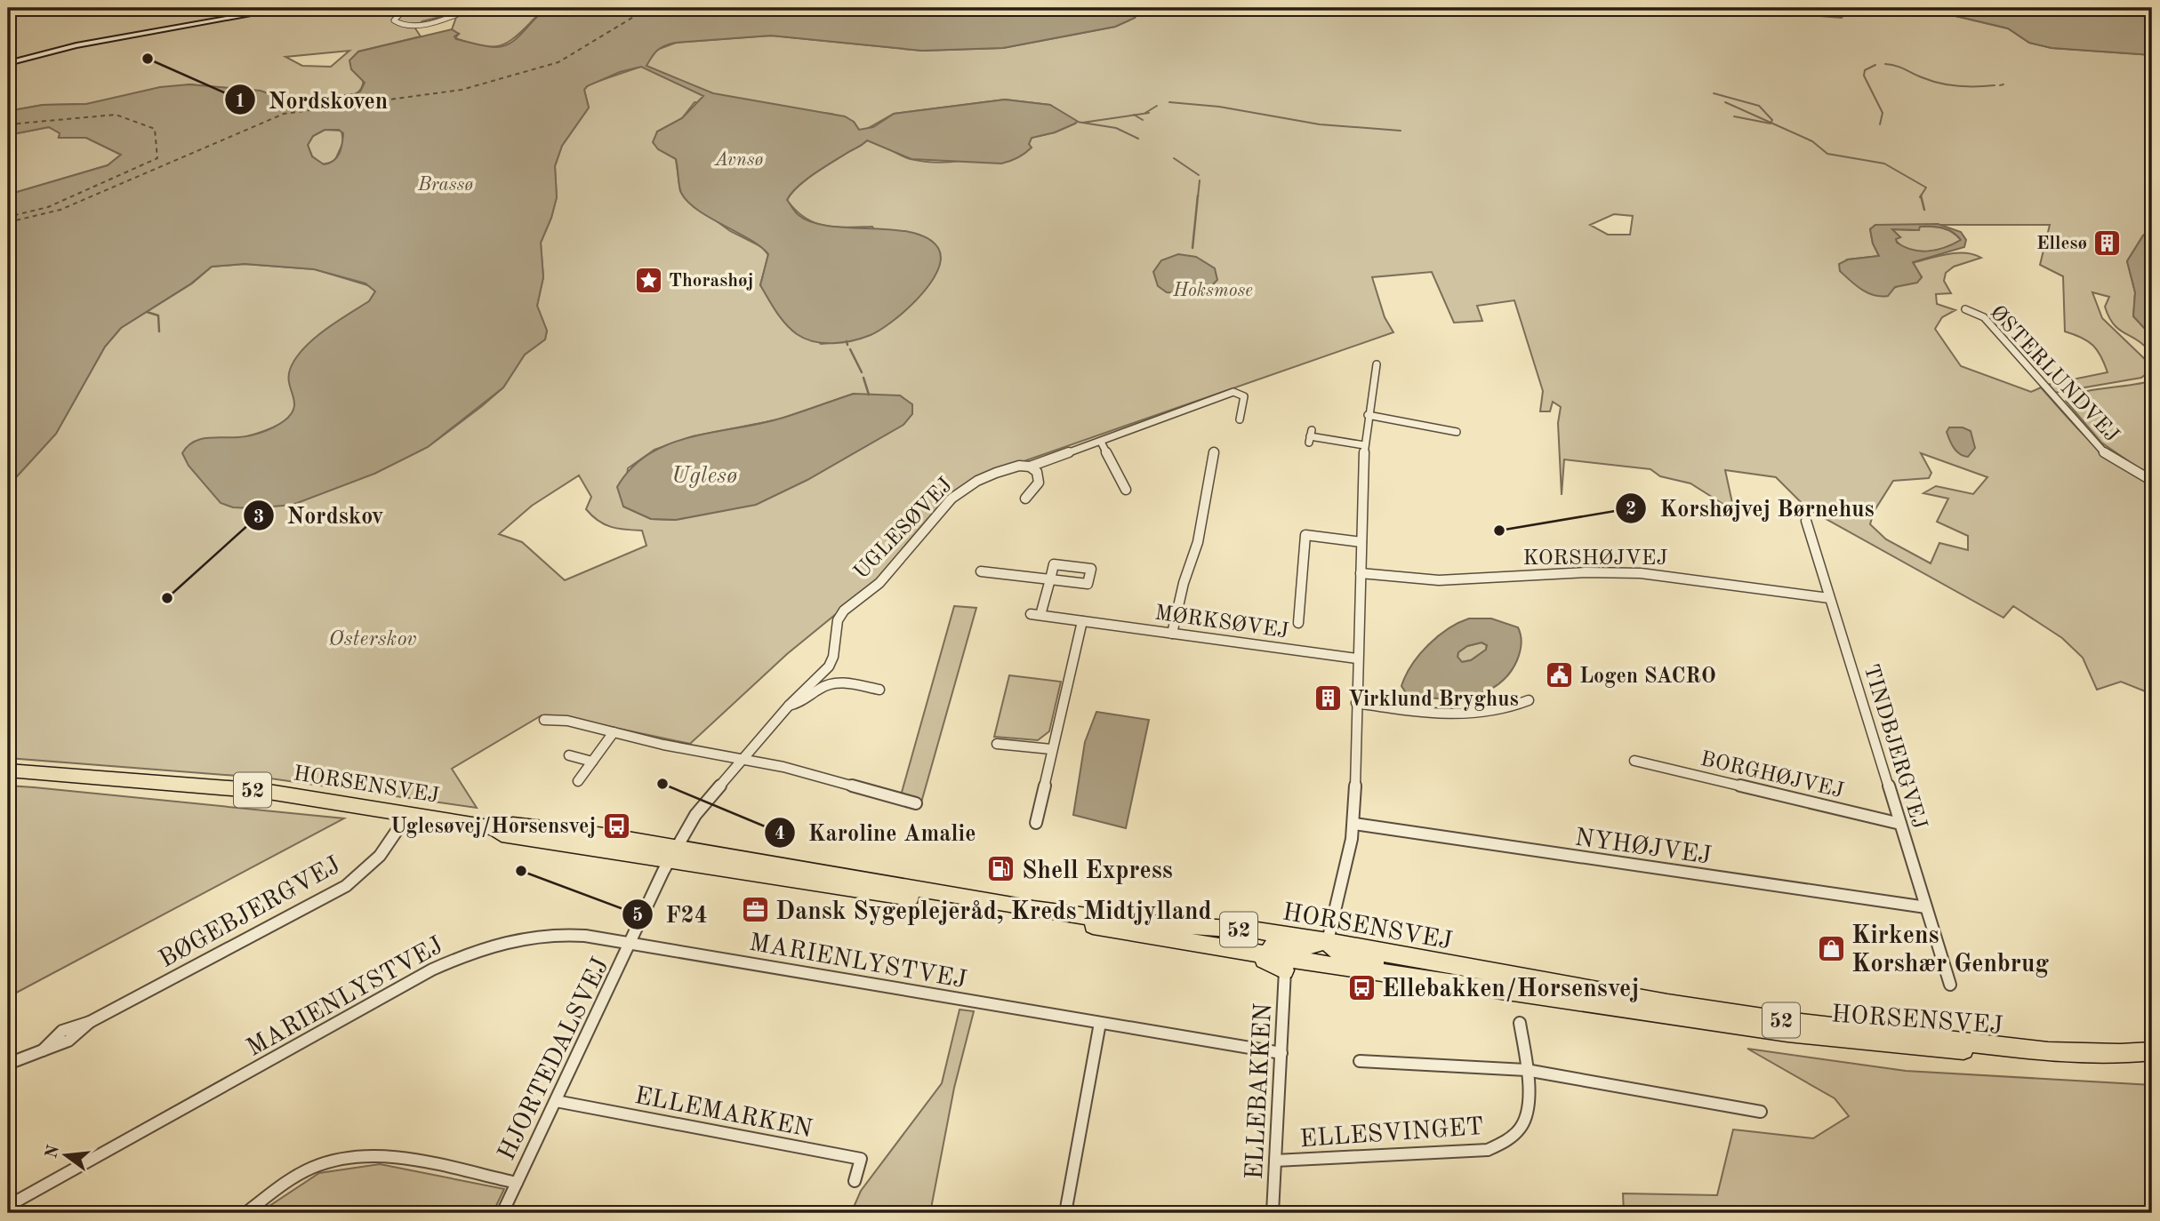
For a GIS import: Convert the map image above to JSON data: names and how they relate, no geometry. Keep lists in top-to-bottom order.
{
  "streets": {
    "main road": ["HORSENSVEJ", "52"],
    "street": [
      "ØSTERLUNDVEJ",
      "UGLESØVEJ",
      "KORSHØJVEJ",
      "MØRKSØVEJ",
      "TINDBJERGVEJ",
      "BORGHØJVEJ",
      "NYHØJVEJ",
      "BØGEBJERGVEJ",
      "MARIENLYSTVEJ",
      "HJORTEDALSVEJ",
      "ELLEBAKKEN",
      "ELLEMARKEN",
      "ELLESVINGET"
    ]
  },
  "crossings": [
    ["UGLESØVEJ", "HORSENSVEJ"],
    ["UGLESØVEJ", "HJORTEDALSVEJ"],
    ["KORSHØJVEJ", "TINDBJERGVEJ"],
    ["TINDBJERGVEJ", "BORGHØJVEJ"],
    ["TINDBJERGVEJ", "NYHØJVEJ"],
    ["HORSENSVEJ", "52"],
    ["HORSENSVEJ", "BØGEBJERGVEJ"],
    ["HORSENSVEJ", "HJORTEDALSVEJ"],
    ["52", "ELLEBAKKEN"],
    ["MARIENLYSTVEJ", "HJORTEDALSVEJ"],
    ["MARIENLYSTVEJ", "ELLEBAKKEN"],
    ["HJORTEDALSVEJ", "ELLEMARKEN"],
    ["ELLEBAKKEN", "ELLESVINGET"]
  ],
  "water": ["Avnsø", "Brassø", "Uglesø"],
  "parks": ["Hoksmose", "Østerskov"],
  "places": {
    "other": [
      "Nordskoven",
      "Korshøjvej Børnehus",
      "Nordskov",
      "Karoline Amalie",
      "F24"
    ],
    "building": ["Ellesø", "Virklund Bryghus"],
    "place": ["Thorashøj"],
    "public building": ["Logen SACRO"],
    "bus stop": ["Uglesøvej/Horsensvej", "Ellebakken/Horsensvej"],
    "fuel station": ["Shell Express"],
    "office": ["Dansk Sygeplejeråd, Kreds Midtjylland"],
    "shop": ["Kirkens Korshær Genbrug"]
  },
  "north": "left"
}
